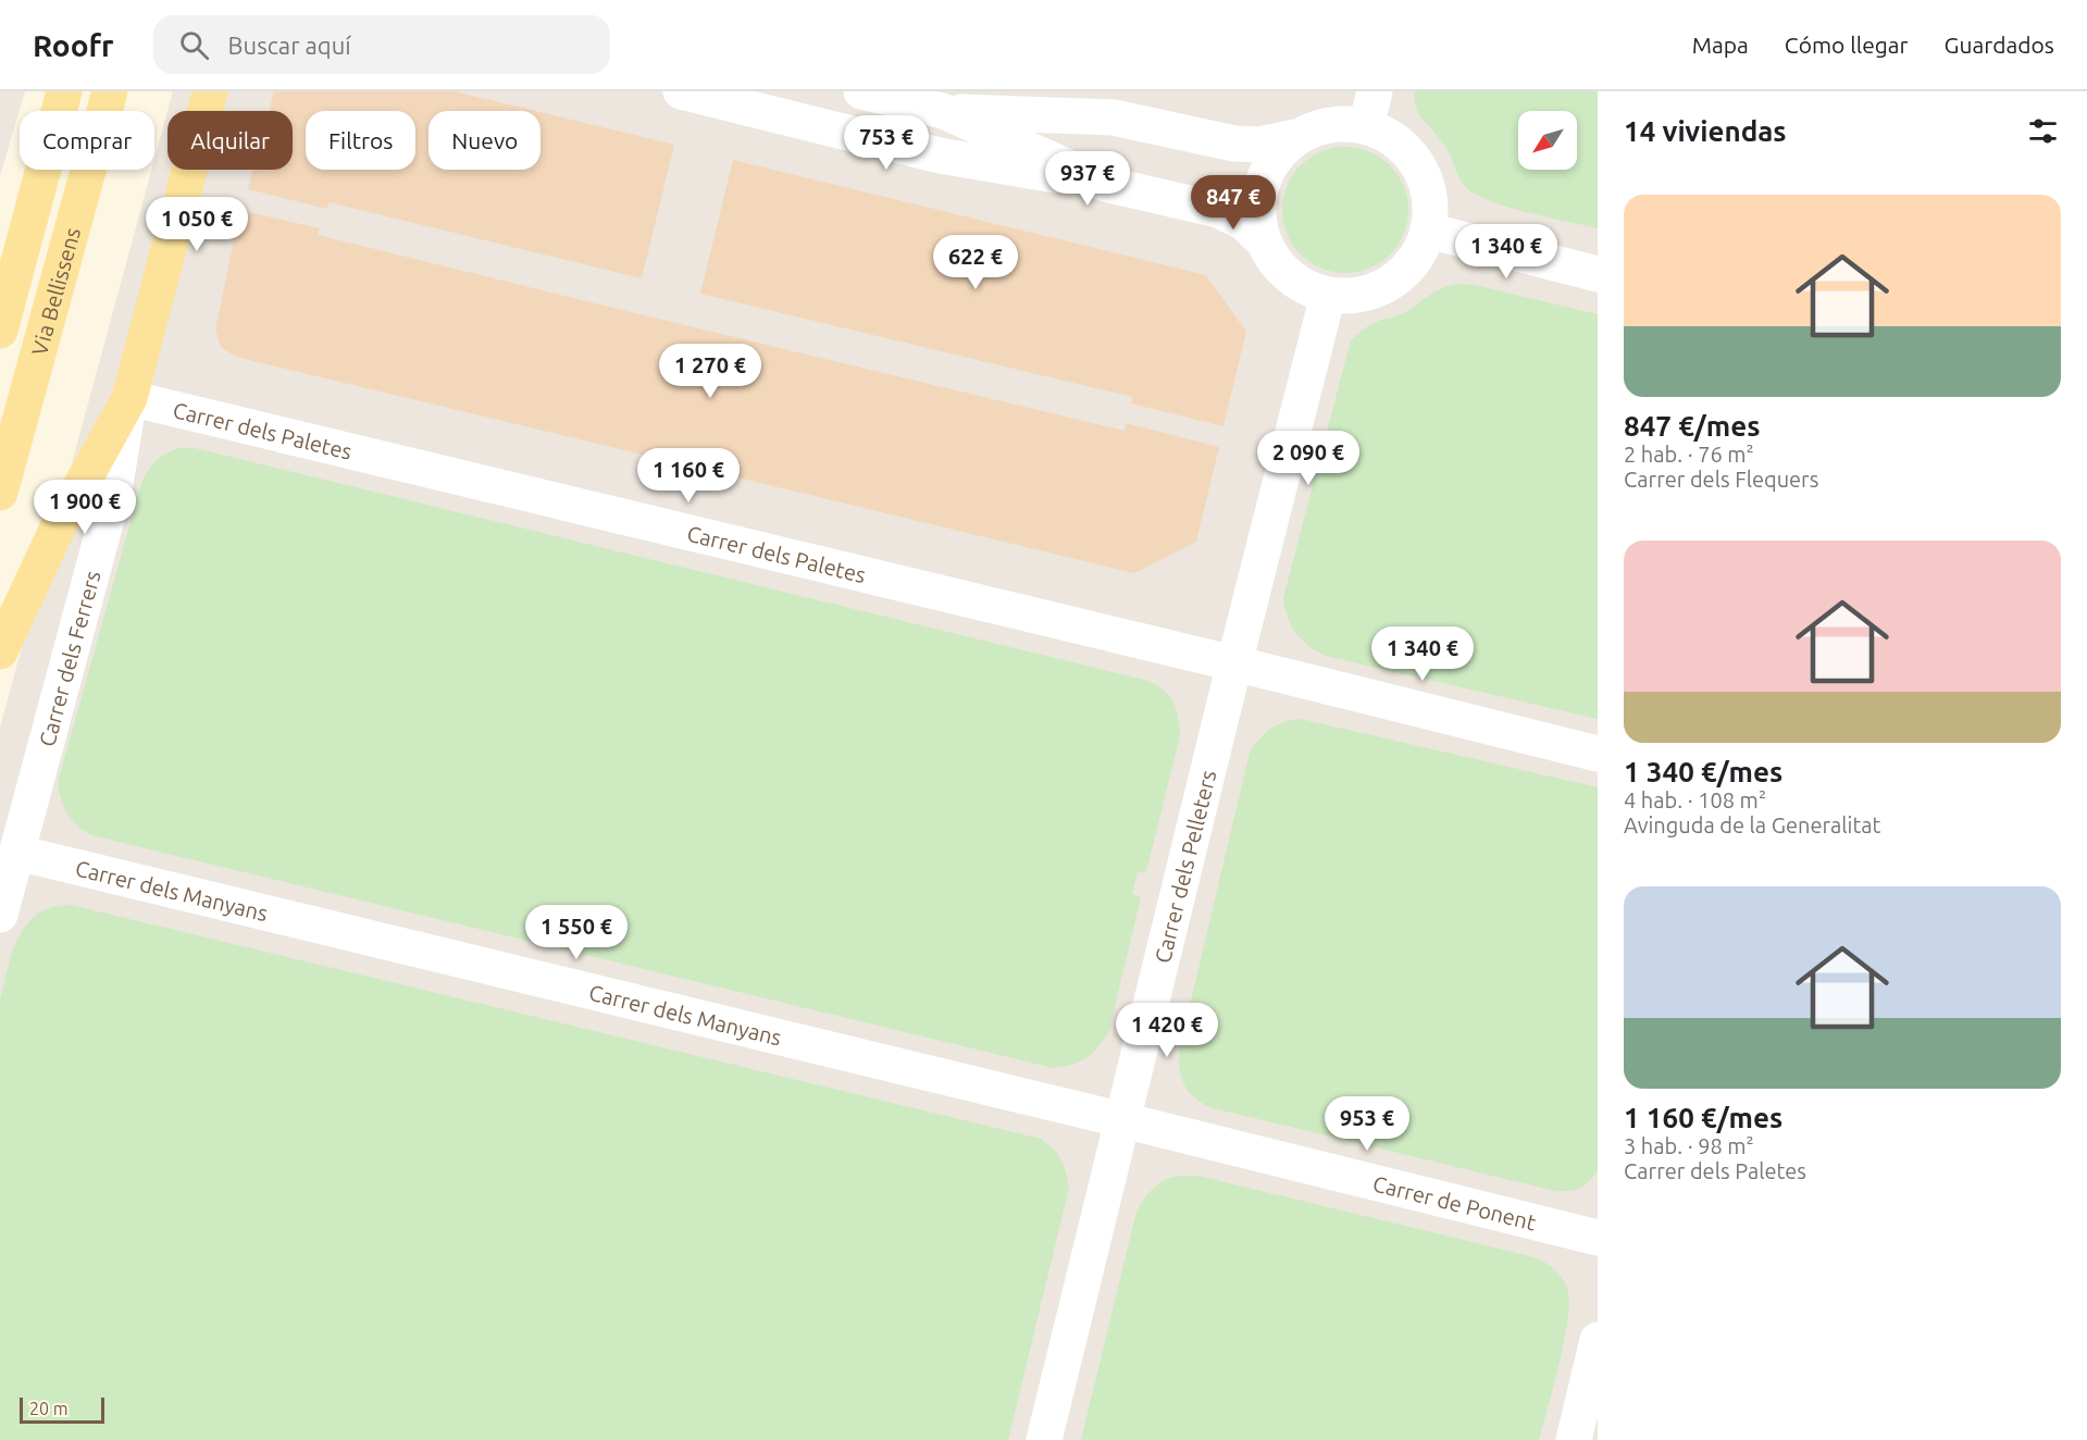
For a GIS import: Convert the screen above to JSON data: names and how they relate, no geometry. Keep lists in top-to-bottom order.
{
  "streets": {
    "main road": ["Via Bellissens"],
    "street": [
      "Carrer dels Paletes",
      "Carrer dels Ferrers",
      "Carrer dels Pelleters",
      "Carrer dels Manyans",
      "Carrer de Ponent"
    ]
  },
  "crossings": [
    ["Carrer dels Paletes", "Carrer dels Ferrers"],
    ["Carrer dels Paletes", "Carrer dels Pelleters"],
    ["Carrer dels Ferrers", "Carrer dels Manyans"],
    ["Carrer dels Pelleters", "Carrer dels Manyans"],
    ["Carrer dels Pelleters", "Carrer de Ponent"],
    ["Carrer dels Manyans", "Carrer de Ponent"]
  ],
  "scale_bar": "20 m",
  "north": "bottom left",
  "page": {
    "header": "Roofr",
    "search": "Buscar aquí",
    "nav": ["Mapa", "Cómo llegar", "Guardados"],
    "heading": "14 viviendas",
    "chip": [
      "Comprar",
      "Alquilar",
      "Filtros",
      "Nuevo"
    ],
    "price": [
      "753 €",
      "937 €",
      "847 €",
      "1 050 €",
      "1 340 €",
      "622 €",
      "1 270 €",
      "2 090 €",
      "1 160 €",
      "1 900 €",
      "1 340 €",
      "1 550 €",
      "1 420 €",
      "953 €"
    ],
    "list": [
      {
        "name": "847 €/mes",
        "note": "2 hab. · 76 m² · Carrer dels Flequers"
      },
      {
        "name": "1 340 €/mes",
        "note": "4 hab. · 108 m² · Avinguda de la Generalitat"
      },
      {
        "name": "1 160 €/mes",
        "note": "3 hab. · 98 m² · Carrer dels Paletes"
      }
    ],
    "scale": "20 m"
  }
}
